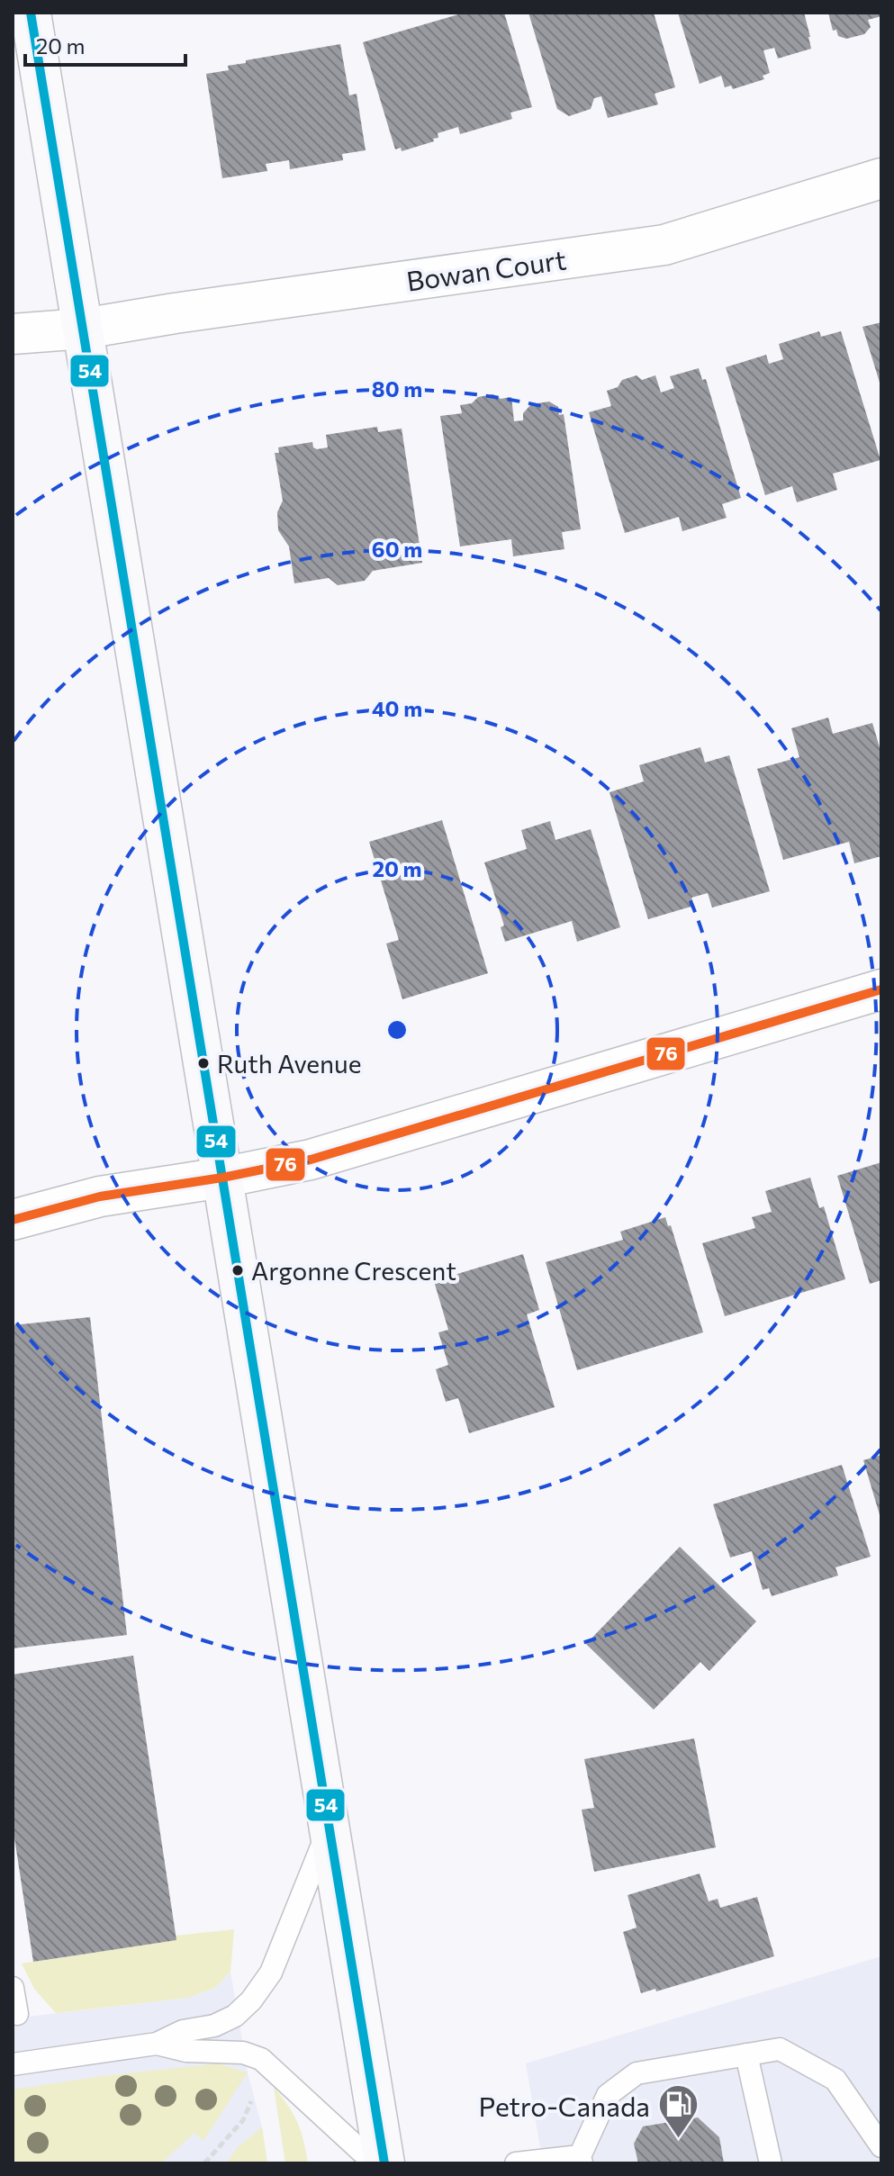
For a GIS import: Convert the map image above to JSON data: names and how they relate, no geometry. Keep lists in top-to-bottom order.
{
  "streets": {
    "street": ["Bowan Court"]
  },
  "places": {
    "other": ["Ruth Avenue", "Argonne Crescent"],
    "fuel station": ["Petro-Canada"]
  },
  "lines": ["transit line 54", "transit line 76"],
  "scale_bar": "20 m",
  "rings": [
    "80 m",
    "60 m",
    "40 m",
    "20 m"
  ]
}
